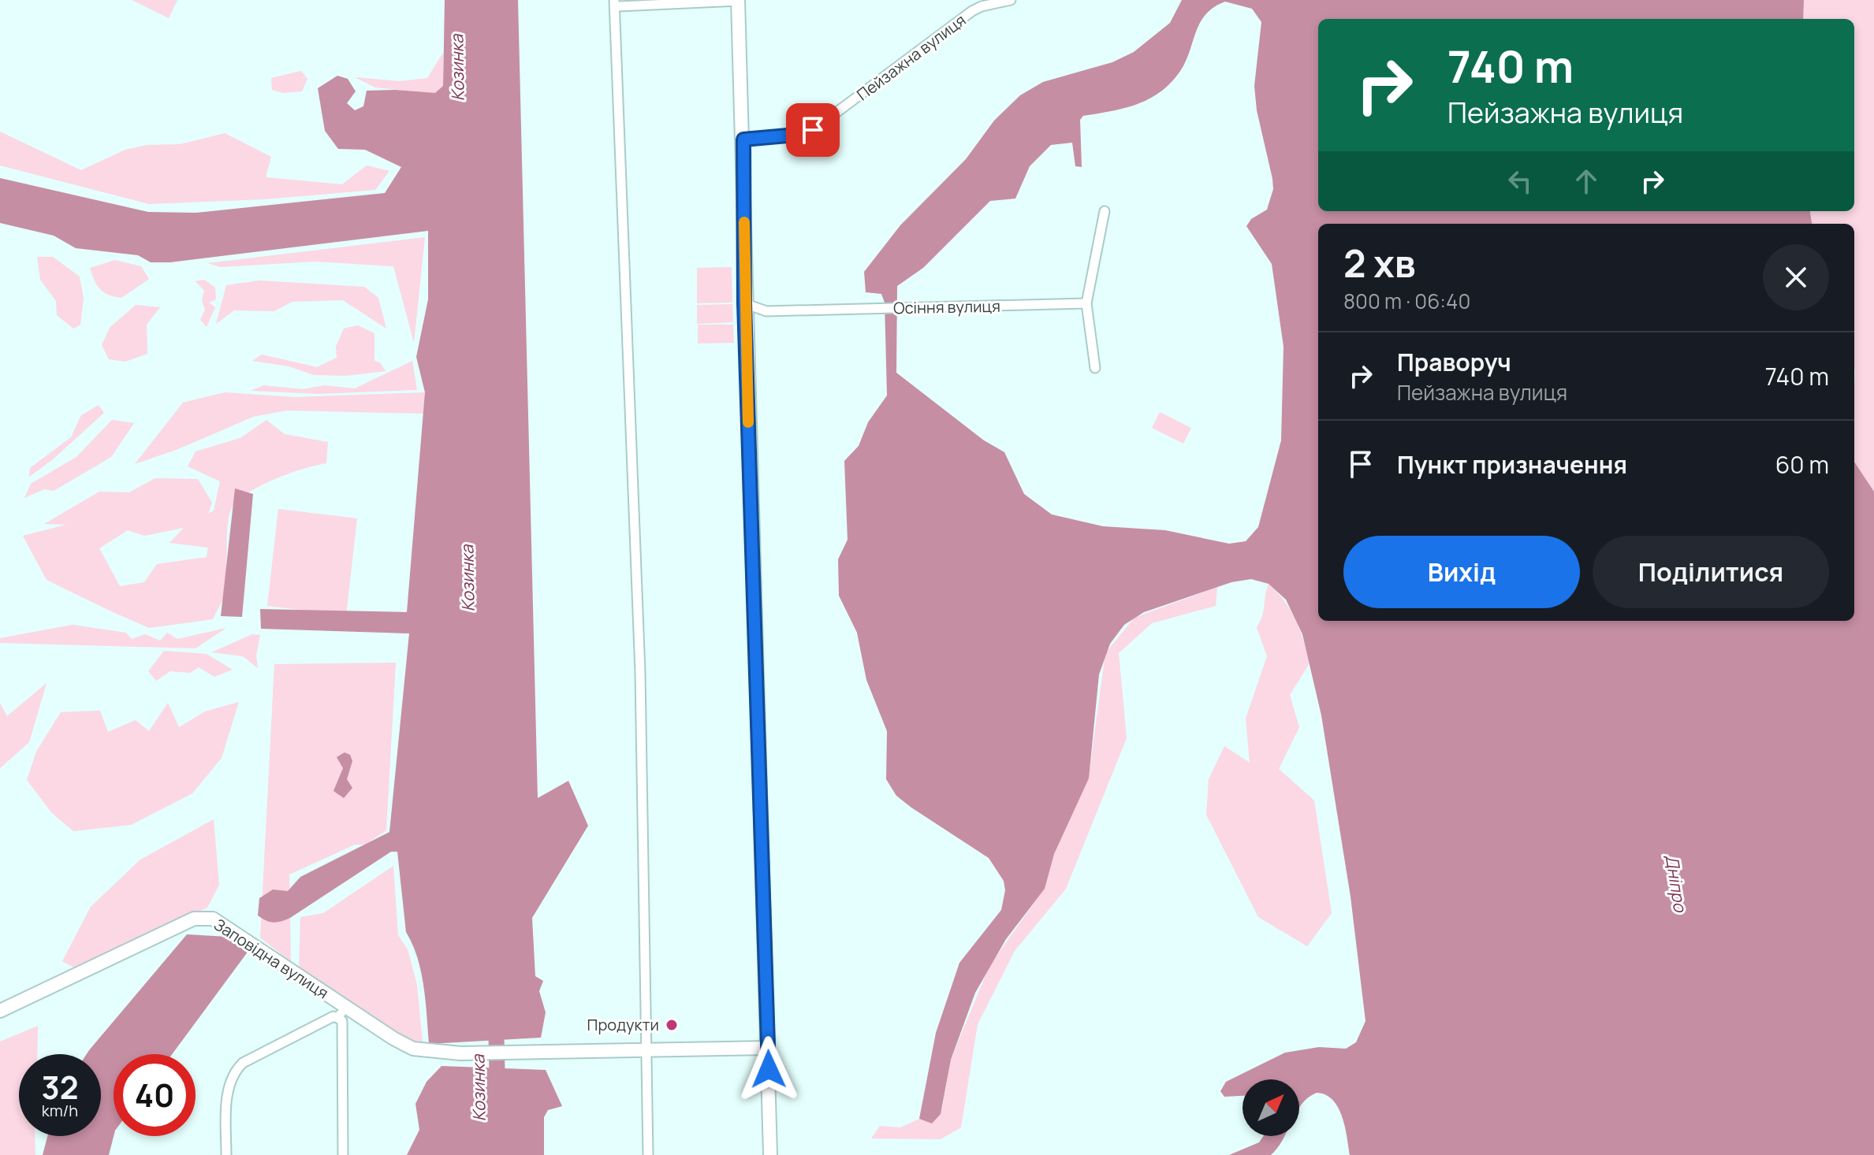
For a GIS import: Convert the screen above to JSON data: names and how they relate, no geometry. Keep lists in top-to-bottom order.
{
  "streets": {
    "street": ["Пейзажна вулиця", "Осіння вулиця", "Заповідна вулиця"]
  },
  "water": ["Козинка", "Дніпро"],
  "places": ["Продукти"],
  "north": "top right",
  "page": {
    "turn": ["740 m", "Пейзажна вулиця"],
    "heading": ["2 хв", "800 m · 06:40"],
    "list": [
      {
        "name": "Праворуч",
        "note": "Пейзажна вулиця",
        "value": "740 m"
      },
      {
        "name": "Пункт призначення",
        "value": "60 m"
      }
    ],
    "buttons": ["Вихід", "Поділитися"],
    "speed": "32 km/h",
    "limit": "40"
  }
}
